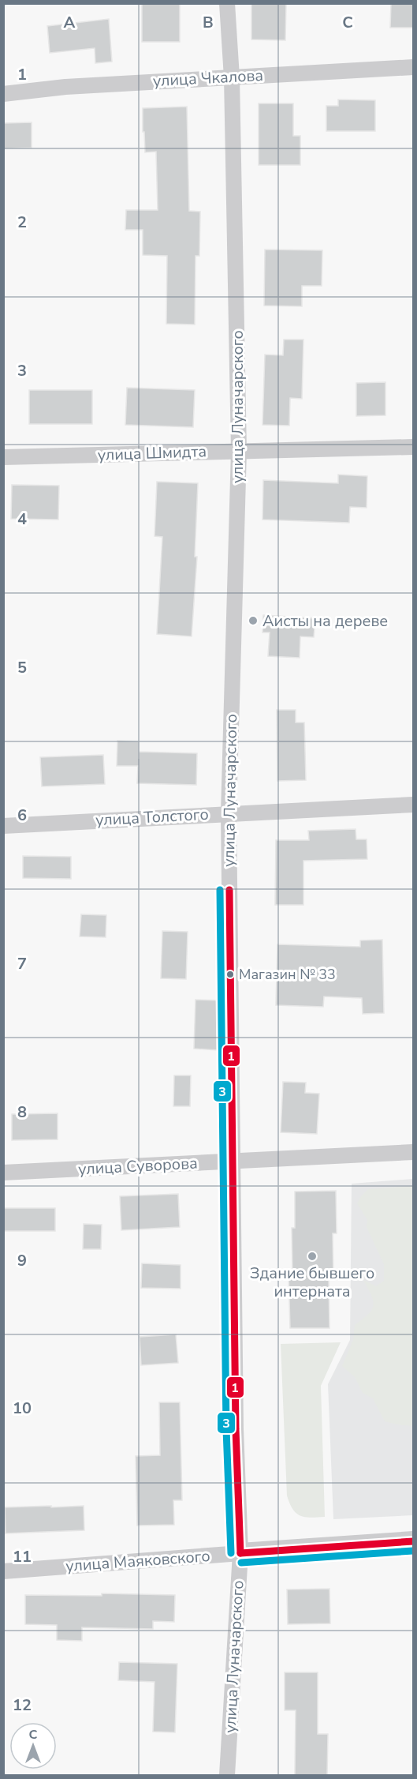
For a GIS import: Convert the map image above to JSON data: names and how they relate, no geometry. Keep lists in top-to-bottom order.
{
  "streets": {
    "street": [
      "улица Чкалова",
      "улица Луначарского",
      "улица Шмидта",
      "улица Толстого",
      "улица Суворова",
      "улица Маяковского"
    ]
  },
  "crossings": [
    ["улица Чкалова", "улица Луначарского"],
    ["улица Луначарского", "улица Шмидта"],
    ["улица Луначарского", "улица Толстого"],
    ["улица Луначарского", "улица Суворова"],
    ["улица Луначарского", "улица Маяковского"]
  ],
  "places": ["Аисты на дереве", "Магазин № 33", "Здание бывшего интерната"],
  "lines": ["transit line 1", "transit line 3"],
  "north": "top",
  "grid": {
    "columns": ["A", "B", "C"],
    "rows": [
      "1",
      "2",
      "3",
      "4",
      "5",
      "6",
      "7",
      "8",
      "9",
      "10",
      "11",
      "12"
    ]
  }
}
